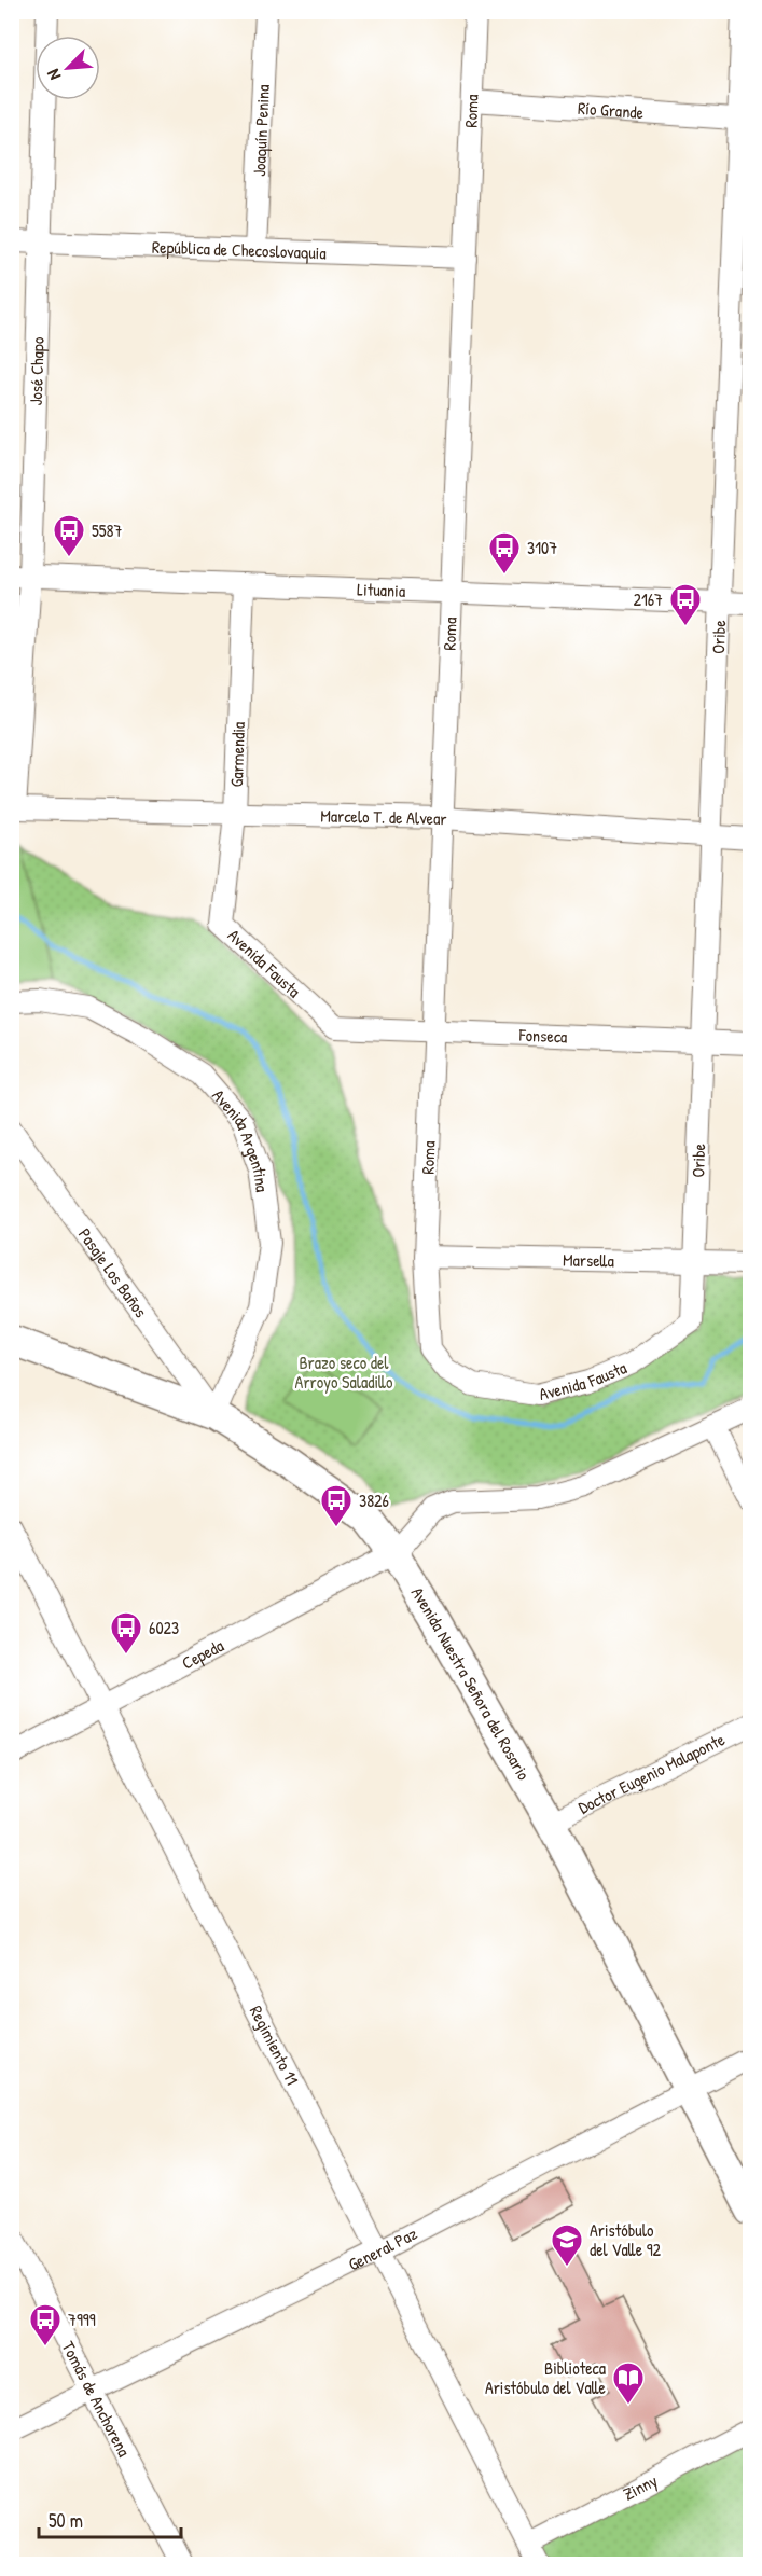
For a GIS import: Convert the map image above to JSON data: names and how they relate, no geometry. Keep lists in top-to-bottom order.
{
  "streets": {
    "street": [
      "Río Grande",
      "Roma",
      "Joaquín Penina",
      "República de Checoslovaquia",
      "José Chapo",
      "Lituania",
      "Oribe",
      "Garmendia",
      "Marcelo T. de Alvear",
      "Avenida Fausta",
      "Fonseca",
      "Avenida Argentina",
      "Marsella",
      "Pasaje Los Baños",
      "Cepeda",
      "Avenida Nuestra Señora del Rosario",
      "Doctor Eugenio Malaponte",
      "Regimiento 11",
      "General Paz",
      "Tomás de Anchorena",
      "Zinny"
    ]
  },
  "crossings": [
    ["Río Grande", "Roma"],
    ["Río Grande", "Oribe"],
    ["Roma", "República de Checoslovaquia"],
    ["Roma", "Lituania"],
    ["Roma", "Marcelo T. de Alvear"],
    ["Roma", "Avenida Fausta"],
    ["Roma", "Fonseca"],
    ["Roma", "Marsella"],
    ["Joaquín Penina", "República de Checoslovaquia"],
    ["República de Checoslovaquia", "José Chapo"],
    ["José Chapo", "Lituania"],
    ["José Chapo", "Marcelo T. de Alvear"],
    ["Lituania", "Oribe"],
    ["Lituania", "Garmendia"],
    ["Oribe", "Marcelo T. de Alvear"],
    ["Oribe", "Avenida Fausta"],
    ["Oribe", "Fonseca"],
    ["Oribe", "Marsella"],
    ["Garmendia", "Marcelo T. de Alvear"],
    ["Garmendia", "Avenida Fausta"],
    ["Avenida Fausta", "Fonseca"],
    ["Avenida Fausta", "Marsella"],
    ["Avenida Argentina", "Pasaje Los Baños"],
    ["Avenida Argentina", "Avenida Nuestra Señora del Rosario"],
    ["Pasaje Los Baños", "Avenida Nuestra Señora del Rosario"],
    ["Cepeda", "Avenida Nuestra Señora del Rosario"],
    ["Cepeda", "Regimiento 11"],
    ["Avenida Nuestra Señora del Rosario", "Doctor Eugenio Malaponte"],
    ["Avenida Nuestra Señora del Rosario", "General Paz"],
    ["Regimiento 11", "General Paz"],
    ["Regimiento 11", "Zinny"],
    ["General Paz", "Tomás de Anchorena"]
  ],
  "parks": ["Brazo seco del Arroyo Saladillo"],
  "places": {
    "bus stop": [
      "5587",
      "3107",
      "2167",
      "3826",
      "6023",
      "7999"
    ],
    "school or university": ["Aristóbulo del Valle 92"],
    "library": ["Biblioteca Aristóbulo del Valle"]
  },
  "scale_bar": "50 m",
  "north": "bottom left"
}
